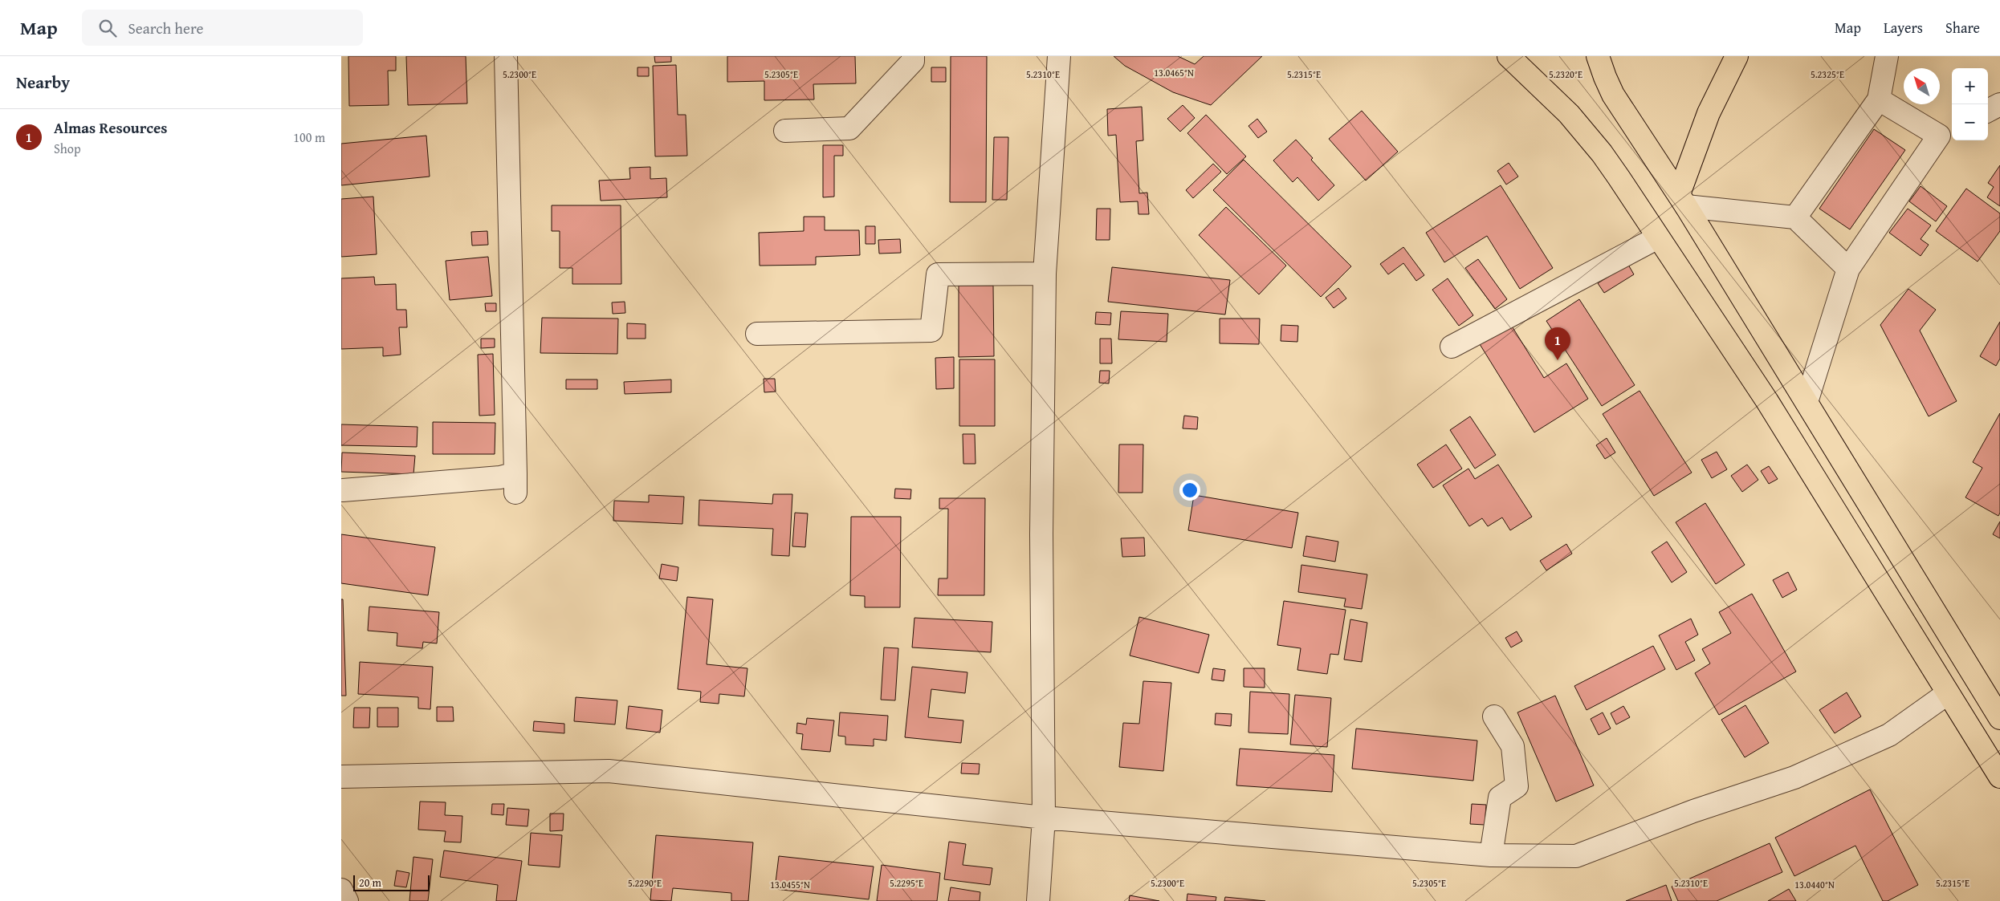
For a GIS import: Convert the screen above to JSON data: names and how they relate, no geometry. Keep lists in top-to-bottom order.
{
  "scale_bar": "20 m",
  "north": "top left",
  "page": {
    "header": "Map",
    "search": "Search here",
    "nav": ["Map", "Layers", "Share"],
    "heading": "Nearby",
    "map_buttons": ["+", "−"],
    "list": [
      {
        "mark": "1",
        "name": "Almas Resources",
        "note": "Shop",
        "value": "100 m"
      }
    ],
    "pins": "1",
    "scale": "20 m"
  },
  "coordinates": [
    "13.0465°N",
    "5.2300°E",
    "5.2305°E",
    "5.2310°E",
    "5.2325°E",
    "5.2315°E",
    "5.2320°E",
    "5.2290°E",
    "5.2295°E",
    "13.0455°N",
    "13.0440°N"
  ]
}
